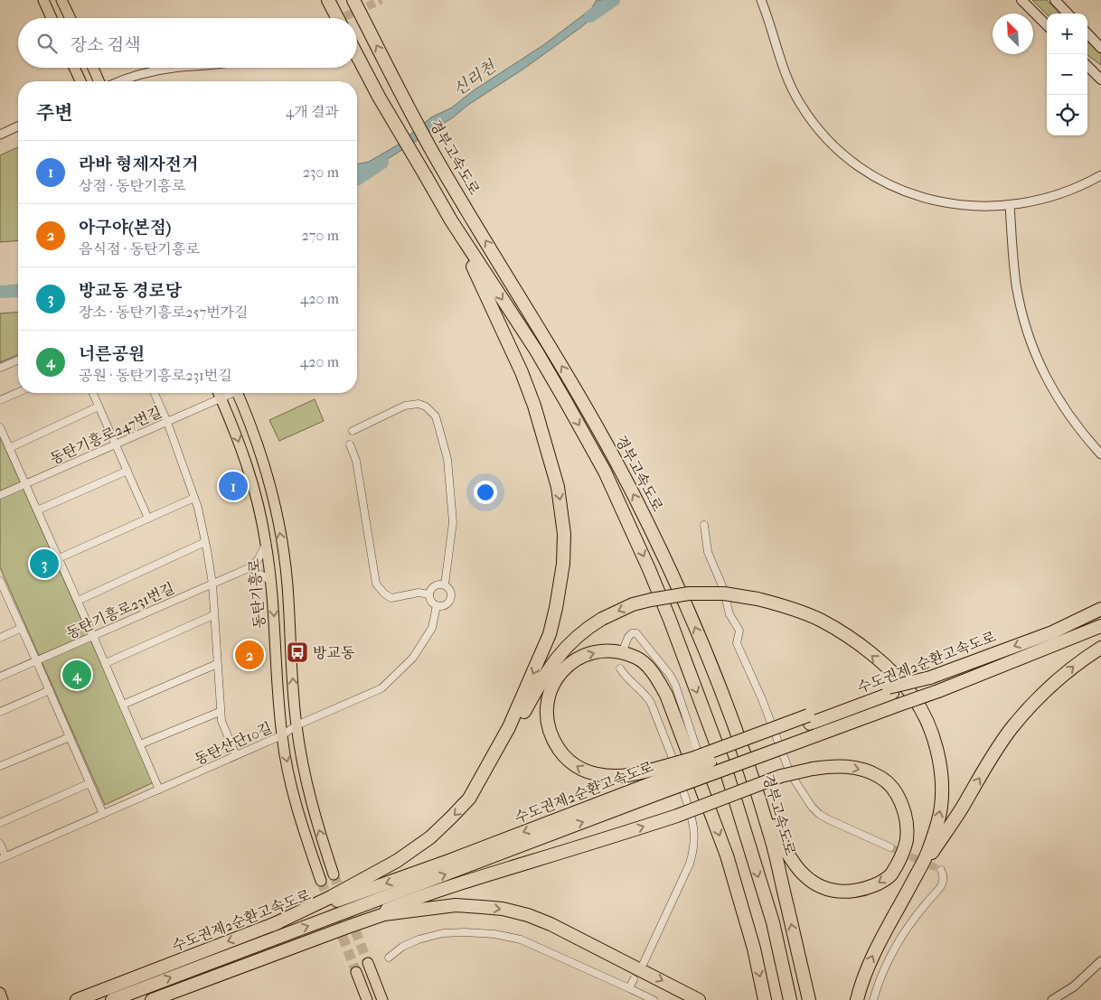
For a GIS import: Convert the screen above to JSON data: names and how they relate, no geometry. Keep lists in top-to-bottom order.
{
  "streets": {
    "highway": ["경부고속도로", "수도권제2순환고속도로"],
    "main road": ["동탄기흥로"],
    "street": ["동탄기흥로247번길", "동탄기흥로231번길", "동탄산단10길"]
  },
  "crossings": [
    ["동탄기흥로247번길", "동탄기흥로"],
    ["동탄기흥로", "동탄산단10길"]
  ],
  "water": ["신리천"],
  "places": {
    "bus stop": ["방교동"]
  },
  "north": "top left",
  "page": {
    "map_buttons": ["+", "−"],
    "search": "장소 검색",
    "heading": ["주변", "4개 결과"],
    "list": [
      {
        "mark": "1",
        "name": "라바 형제자전거",
        "note": "상점 · 동탄기흥로",
        "value": "230 m"
      },
      {
        "mark": "2",
        "name": "아구야(본점)",
        "note": "음식점 · 동탄기흥로",
        "value": "270 m"
      },
      {
        "mark": "3",
        "name": "방교동 경로당",
        "note": "장소 · 동탄기흥로257번가길",
        "value": "420 m"
      },
      {
        "mark": "4",
        "name": "너른공원",
        "note": "공원 · 동탄기흥로231번길",
        "value": "420 m"
      }
    ],
    "pins": [
      "1",
      "3",
      "2",
      "4"
    ]
  }
}
